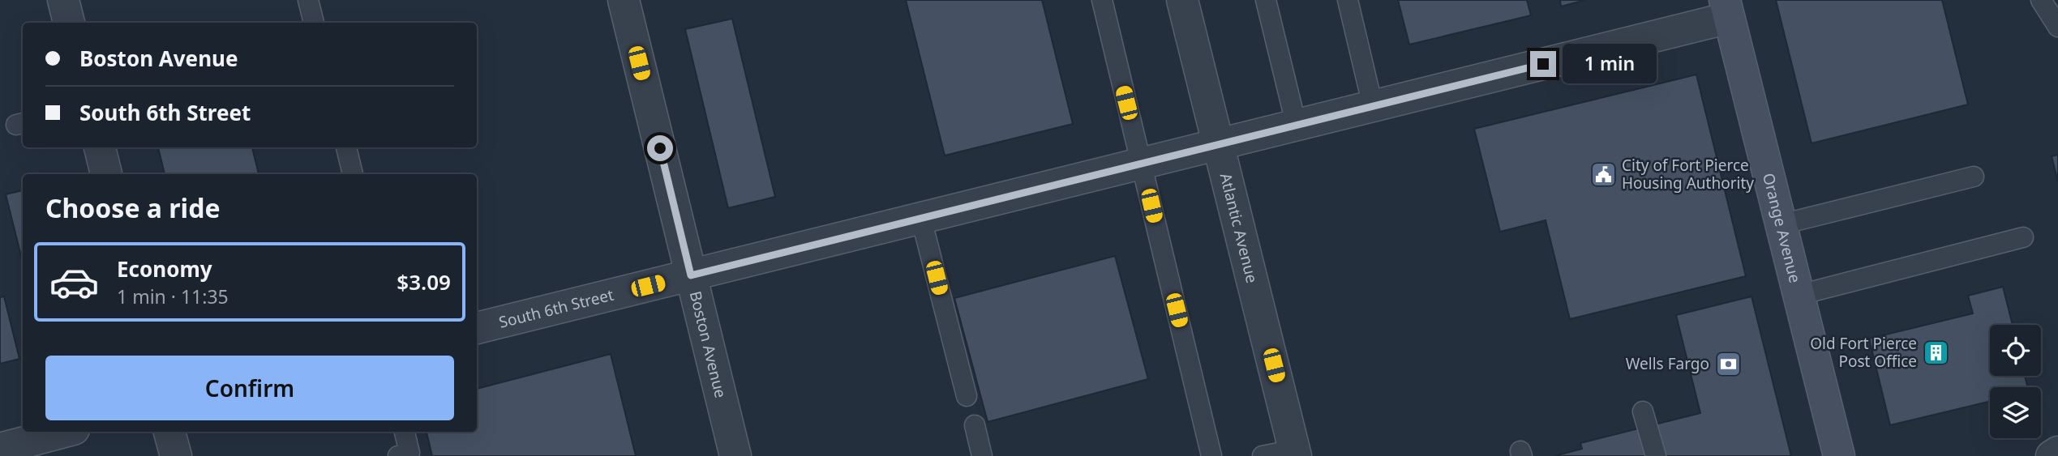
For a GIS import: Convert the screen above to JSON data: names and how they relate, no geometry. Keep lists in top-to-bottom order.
{
  "streets": {
    "main road": ["Orange Avenue"],
    "street": ["Atlantic Avenue", "South 6th Street", "Boston Avenue"]
  },
  "crossings": [
    ["Orange Avenue", "South 6th Street"],
    ["Atlantic Avenue", "South 6th Street"],
    ["South 6th Street", "Boston Avenue"]
  ],
  "places": {
    "public building": ["City of Fort Pierce Housing Authority"],
    "building": ["Old Fort Pierce Post Office"],
    "bank": ["Wells Fargo"]
  },
  "page": {
    "banner": ["Boston Avenue", "South 6th Street"],
    "bubble": "1 min",
    "heading": "Choose a ride",
    "list": [
      {
        "name": "Economy",
        "note": "1 min · 11:35",
        "value": "$3.09"
      }
    ],
    "buttons": "Confirm"
  }
}
